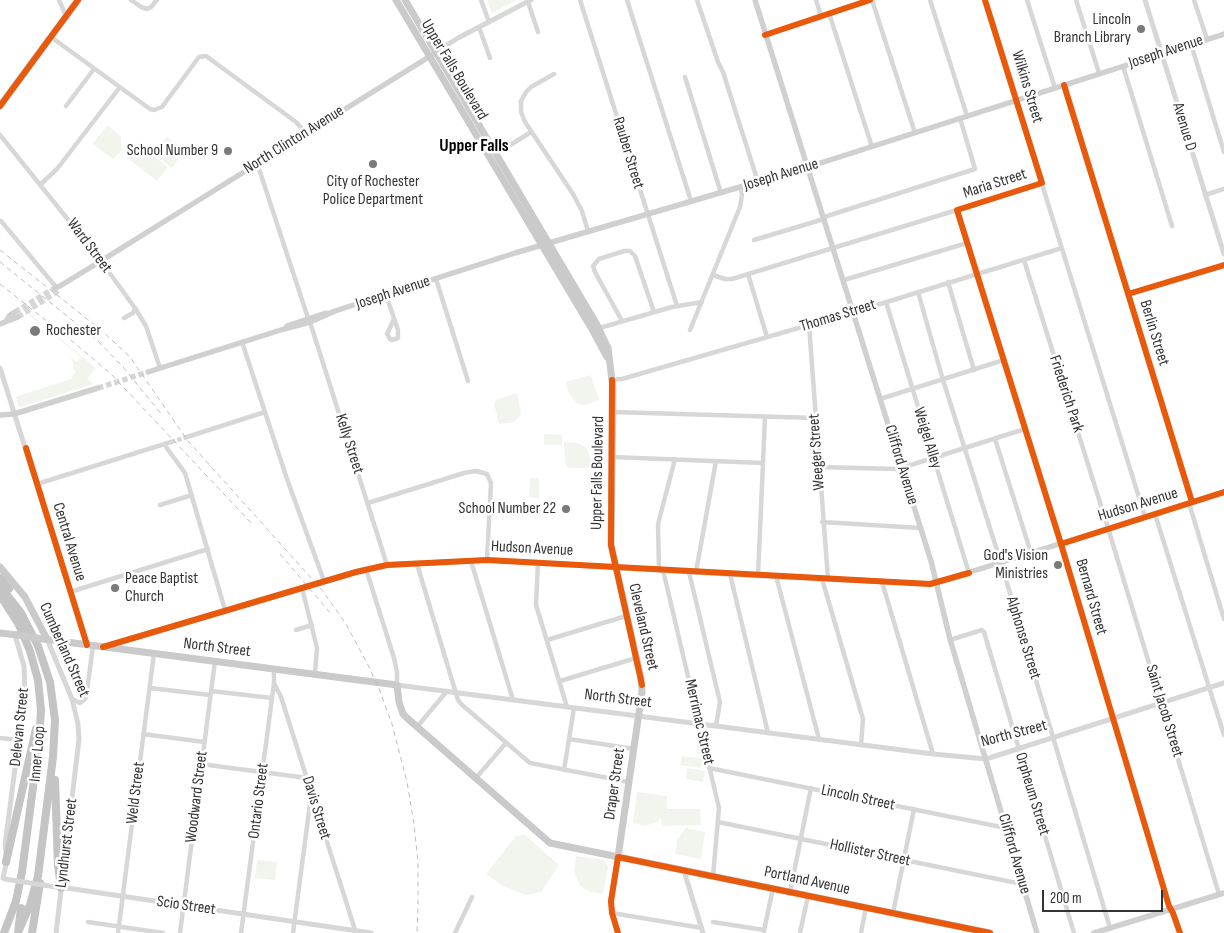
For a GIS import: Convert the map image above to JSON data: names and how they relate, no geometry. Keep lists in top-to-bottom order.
{
  "streets": {
    "highway": ["Inner Loop"],
    "main road": [
      "Joseph Avenue",
      "Upper Falls Boulevard",
      "North Clinton Avenue",
      "Clifford Avenue",
      "Hudson Avenue",
      "Cleveland Street",
      "North Street",
      "Cumberland Street",
      "Draper Street",
      "Portland Avenue"
    ],
    "street": [
      "Wilkins Street",
      "Avenue D",
      "Rauber Street",
      "Maria Street",
      "Ward Street",
      "Thomas Street",
      "Berlin Street",
      "Friederich Park",
      "Weigel Alley",
      "Kelly Street",
      "Weeger Street",
      "Central Avenue",
      "Bernard Street",
      "Alphonse Street",
      "Saint Jacob Street",
      "Merrimac Street",
      "Delevan Street",
      "Weld Street",
      "Orpheum Street",
      "Woodward Street",
      "Lincoln Street",
      "Ontario Street",
      "Davis Street",
      "Lyndhurst Street",
      "Hollister Street",
      "Scio Street"
    ]
  },
  "crossings": [
    ["Joseph Avenue", "Upper Falls Boulevard"],
    ["Joseph Avenue", "Wilkins Street"],
    ["Joseph Avenue", "Avenue D"],
    ["Joseph Avenue", "Rauber Street"],
    ["Joseph Avenue", "Ward Street"],
    ["Joseph Avenue", "Berlin Street"],
    ["Joseph Avenue", "Kelly Street"],
    ["Joseph Avenue", "Clifford Avenue"],
    ["Upper Falls Boulevard", "North Clinton Avenue"],
    ["Upper Falls Boulevard", "Thomas Street"],
    ["Upper Falls Boulevard", "Hudson Avenue"],
    ["Upper Falls Boulevard", "Cleveland Street"],
    ["Wilkins Street", "Maria Street"],
    ["Wilkins Street", "Thomas Street"],
    ["Wilkins Street", "Hudson Avenue"],
    ["North Clinton Avenue", "Ward Street"],
    ["North Clinton Avenue", "Kelly Street"],
    ["Maria Street", "Clifford Avenue"],
    ["Maria Street", "Bernard Street"],
    ["Thomas Street", "Friederich Park"],
    ["Thomas Street", "Weigel Alley"],
    ["Thomas Street", "Weeger Street"],
    ["Thomas Street", "Clifford Avenue"],
    ["Thomas Street", "Bernard Street"],
    ["Thomas Street", "Alphonse Street"],
    ["Berlin Street", "Hudson Avenue"],
    ["Friederich Park", "Hudson Avenue"],
    ["Friederich Park", "Saint Jacob Street"],
    ["Weigel Alley", "Hudson Avenue"],
    ["Kelly Street", "Hudson Avenue"],
    ["Weeger Street", "Hudson Avenue"],
    ["Weeger Street", "North Street"],
    ["Clifford Avenue", "Hudson Avenue"],
    ["Clifford Avenue", "North Street"],
    ["Clifford Avenue", "Orpheum Street"],
    ["Clifford Avenue", "Lincoln Street"],
    ["Clifford Avenue", "Hollister Street"],
    ["Hudson Avenue", "Bernard Street"],
    ["Hudson Avenue", "Cleveland Street"],
    ["Hudson Avenue", "Alphonse Street"],
    ["Hudson Avenue", "North Street"],
    ["Hudson Avenue", "Saint Jacob Street"],
    ["Hudson Avenue", "Merrimac Street"],
    ["Central Avenue", "North Street"],
    ["Bernard Street", "North Street"],
    ["Cleveland Street", "North Street"],
    ["Cleveland Street", "Draper Street"],
    ["Alphonse Street", "North Street"],
    ["North Street", "Cumberland Street"],
    ["North Street", "Saint Jacob Street"],
    ["North Street", "Merrimac Street"],
    ["North Street", "Delevan Street"],
    ["North Street", "Inner Loop"],
    ["North Street", "Draper Street"],
    ["North Street", "Weld Street"],
    ["North Street", "Orpheum Street"],
    ["North Street", "Woodward Street"],
    ["North Street", "Ontario Street"],
    ["North Street", "Portland Avenue"],
    ["Cumberland Street", "Inner Loop"],
    ["Cumberland Street", "Lyndhurst Street"],
    ["Merrimac Street", "Lincoln Street"],
    ["Merrimac Street", "Hollister Street"],
    ["Merrimac Street", "Portland Avenue"],
    ["Delevan Street", "Scio Street"],
    ["Draper Street", "Portland Avenue"],
    ["Weld Street", "Scio Street"],
    ["Woodward Street", "Scio Street"],
    ["Ontario Street", "Davis Street"],
    ["Ontario Street", "Scio Street"],
    ["Davis Street", "Scio Street"],
    ["Lyndhurst Street", "Scio Street"]
  ],
  "districts": ["Upper Falls"],
  "places": [
    "Lincoln Branch Library",
    "School Number 9",
    "City of Rochester Police Department",
    "Rochester",
    "School Number 22",
    "God's Vision Ministries",
    "Peace Baptist Church"
  ],
  "scale_bar": "200 m"
}
